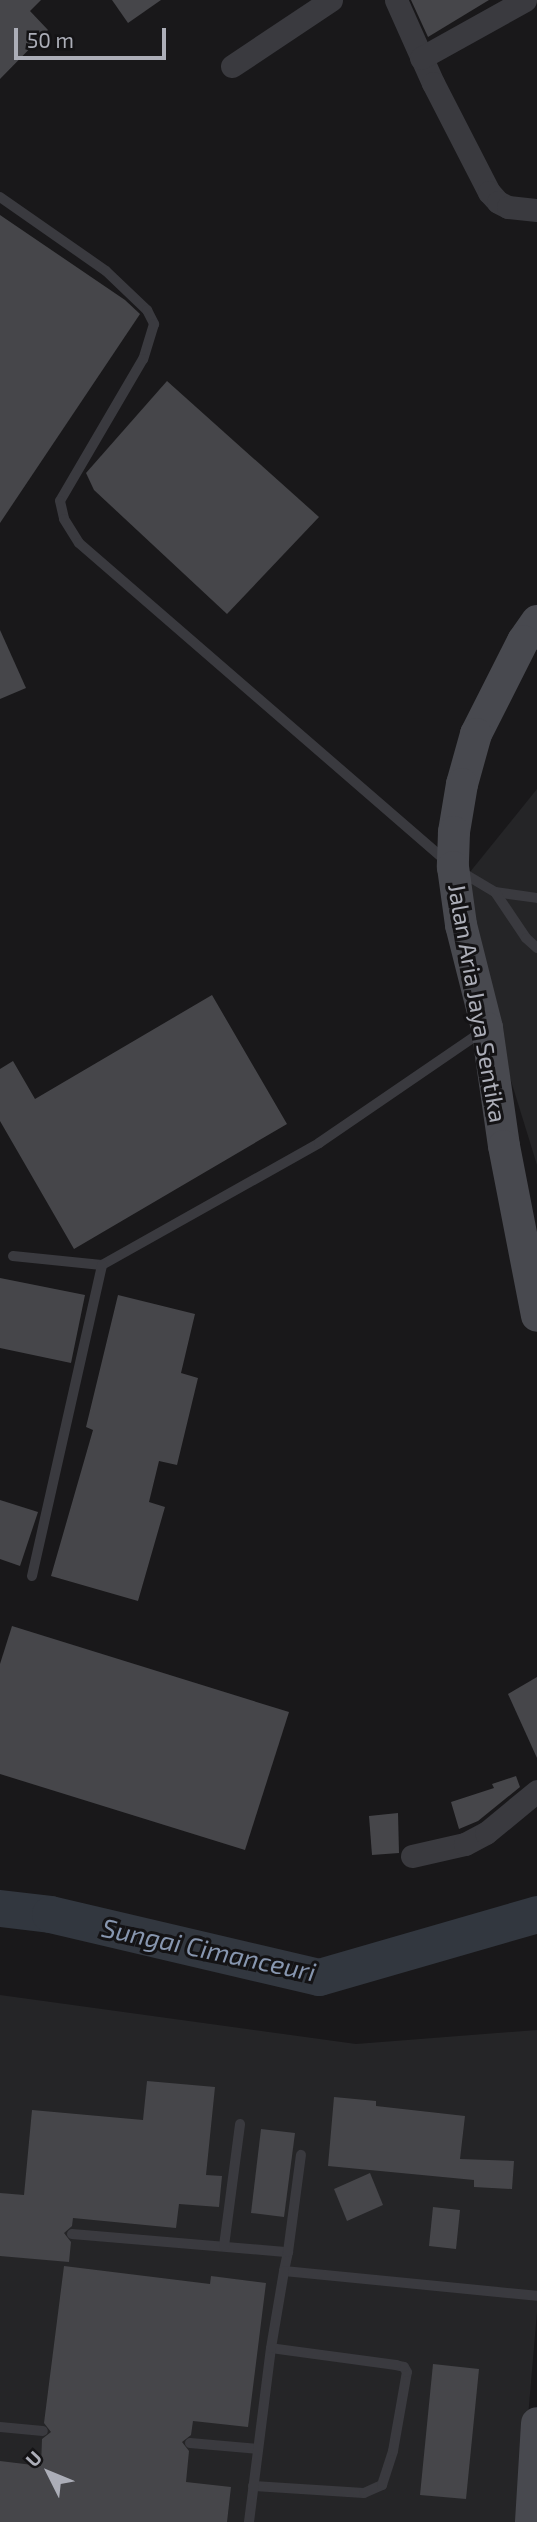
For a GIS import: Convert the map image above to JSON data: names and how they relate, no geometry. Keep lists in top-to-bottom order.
{
  "streets": {
    "street": ["Jalan Aria Jaya Sentika"]
  },
  "water": ["Sungai Cimanceuri"],
  "scale_bar": "50 m",
  "north": "top left"
}
